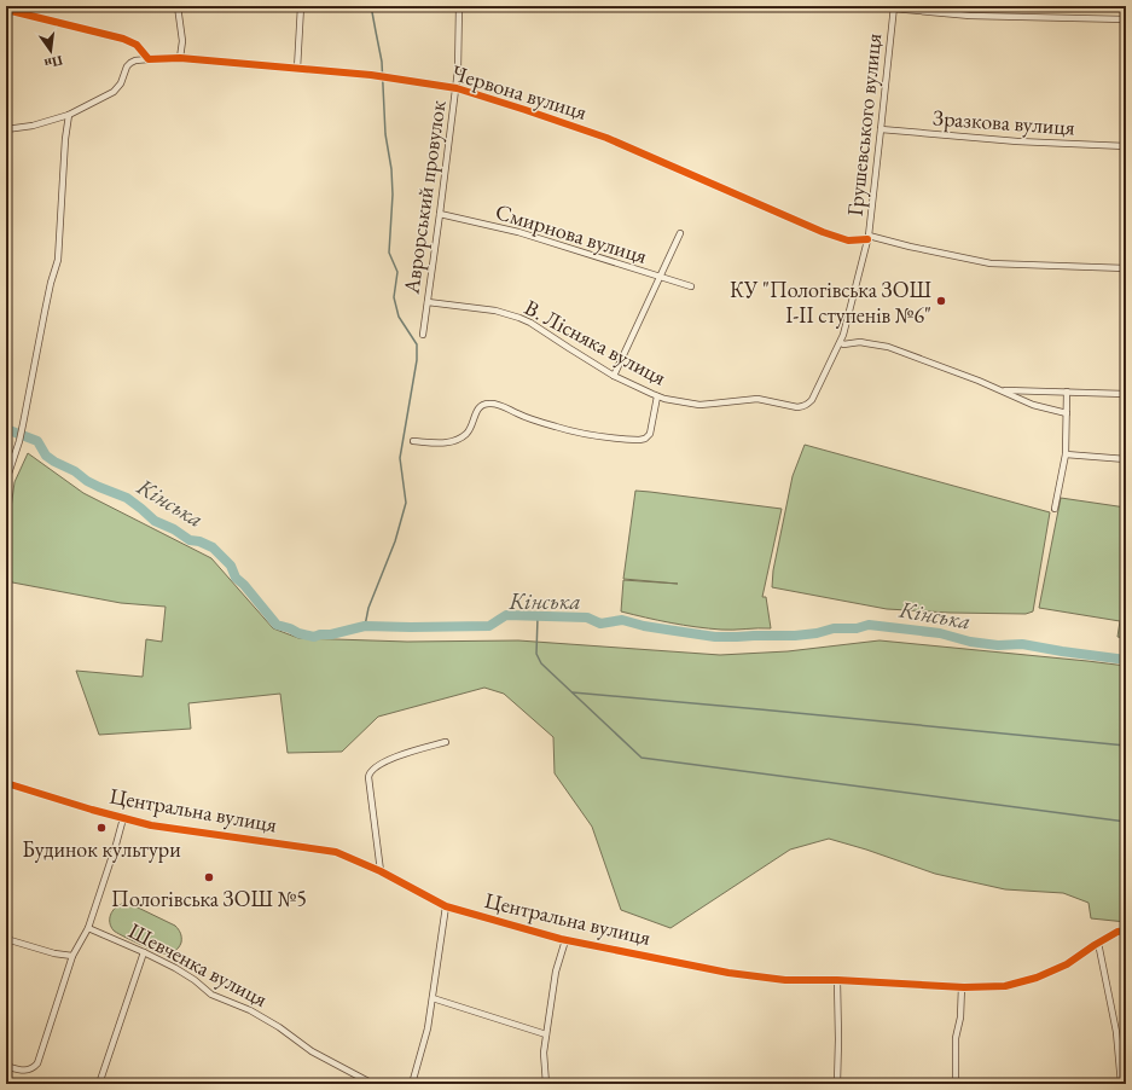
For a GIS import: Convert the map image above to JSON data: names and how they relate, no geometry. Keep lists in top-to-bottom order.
{
  "streets": {
    "street": [
      "Червона вулиця",
      "Зразкова вулиця",
      "Грушевського вулиця",
      "Аврорський провулок",
      "Смирнова вулиця",
      "В. Лісняка вулиця",
      "Центральна вулиця",
      "Шевченка вулиця"
    ]
  },
  "crossings": [
    ["Червона вулиця", "Грушевського вулиця"],
    ["Червона вулиця", "Аврорський провулок"],
    ["Зразкова вулиця", "Грушевського вулиця"],
    ["Грушевського вулиця", "В. Лісняка вулиця"],
    ["Аврорський провулок", "Смирнова вулиця"],
    ["Аврорський провулок", "В. Лісняка вулиця"]
  ],
  "water": ["Кінська"],
  "places": ["КУ \"Пологівська ЗОШ І-ІІ ступенів №6\"", "Будинок культури", "Пологівська ЗОШ №5"],
  "north": "bottom"
}
